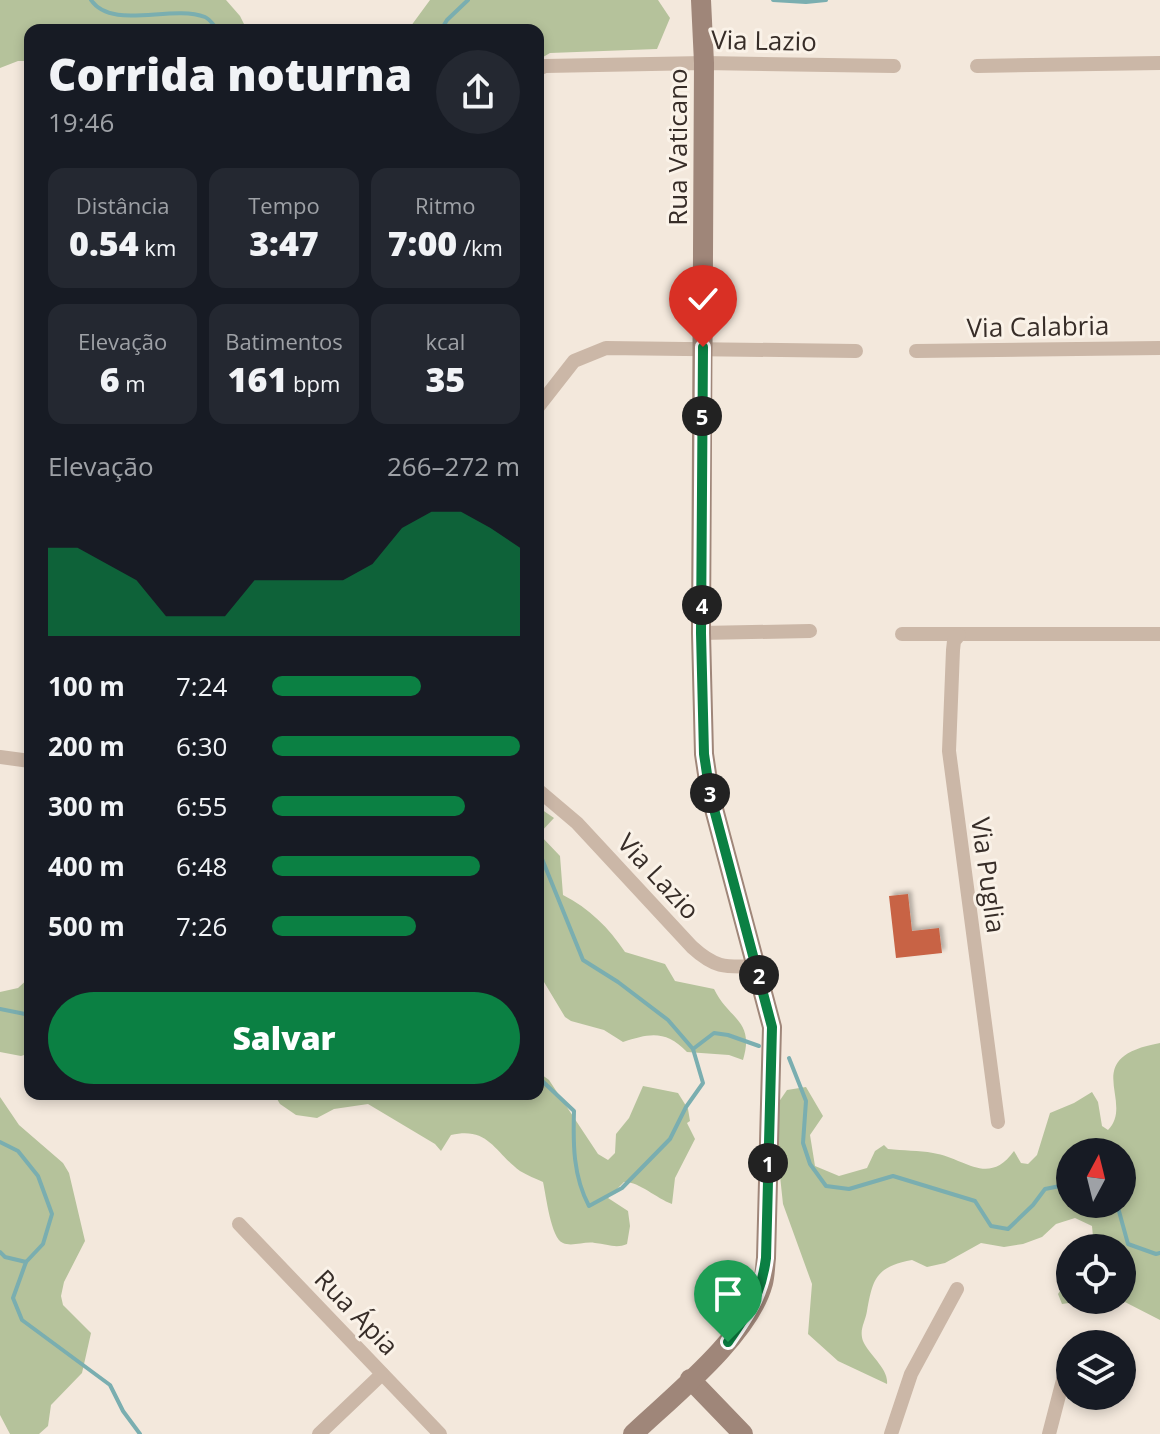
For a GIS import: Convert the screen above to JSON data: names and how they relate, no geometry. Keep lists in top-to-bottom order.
{
  "streets": {
    "street": [
      "Via Lazio",
      "Rua Vaticano",
      "Via Calabria",
      "Via Puglia",
      "Rua Ápia"
    ]
  },
  "crossings": [
    ["Via Lazio", "Rua Vaticano"]
  ],
  "north": "top",
  "page": {
    "heading": ["Corrida noturna", "19:46"],
    "stats": [
      ["Distância", "0.54 km"],
      ["Tempo", "3:47"],
      ["Ritmo", "7:00 /km"],
      ["Elevação", "6 m"],
      ["Batimentos", "161 bpm"],
      ["kcal", "35"]
    ],
    "pins": [
      "5",
      "4",
      "3",
      "2",
      "1"
    ],
    "chart": ["Elevação", "266–272 m"],
    "list": [
      {
        "name": "100 m",
        "note": "7:24"
      },
      {
        "name": "200 m",
        "note": "6:30"
      },
      {
        "name": "300 m",
        "note": "6:55"
      },
      {
        "name": "400 m",
        "note": "6:48"
      },
      {
        "name": "500 m",
        "note": "7:26"
      }
    ],
    "buttons": "Salvar"
  }
}
